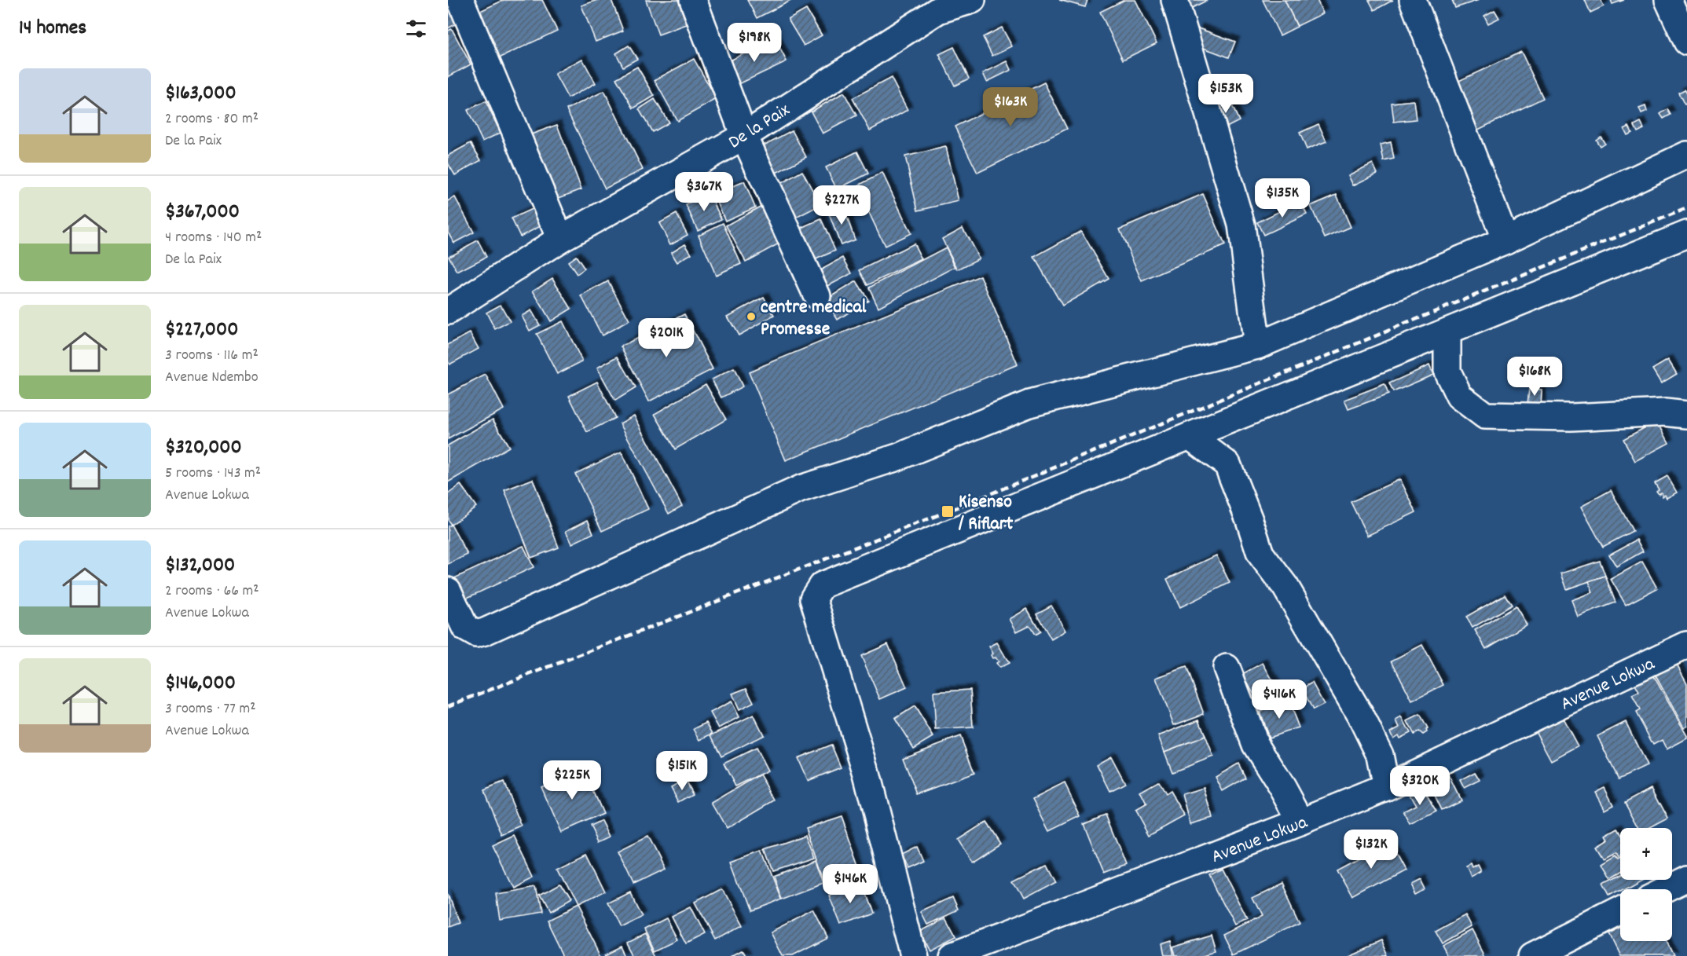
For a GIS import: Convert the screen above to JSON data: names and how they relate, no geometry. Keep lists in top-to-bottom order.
{
  "streets": {
    "street": ["De la Paix", "Avenue Lokwa"]
  },
  "places": {
    "other": ["centre medical Promesse"],
    "transit": ["Kisenso / Riflart"]
  },
  "page": {
    "heading": "14 homes",
    "price": [
      "$198K",
      "$153K",
      "$163K",
      "$367K",
      "$135K",
      "$227K",
      "$201K",
      "$168K",
      "$416K",
      "$151K",
      "$225K",
      "$320K",
      "$132K",
      "$146K"
    ],
    "list": [
      {
        "name": "$163,000",
        "note": "2 rooms · 80 m² · De la Paix"
      },
      {
        "name": "$367,000",
        "note": "4 rooms · 140 m² · De la Paix"
      },
      {
        "name": "$227,000",
        "note": "3 rooms · 116 m² · Avenue Ndembo"
      },
      {
        "name": "$320,000",
        "note": "5 rooms · 143 m² · Avenue Lokwa"
      },
      {
        "name": "$132,000",
        "note": "2 rooms · 66 m² · Avenue Lokwa"
      },
      {
        "name": "$146,000",
        "note": "3 rooms · 77 m² · Avenue Lokwa"
      }
    ],
    "map_buttons": ["+", "−"]
  }
}
